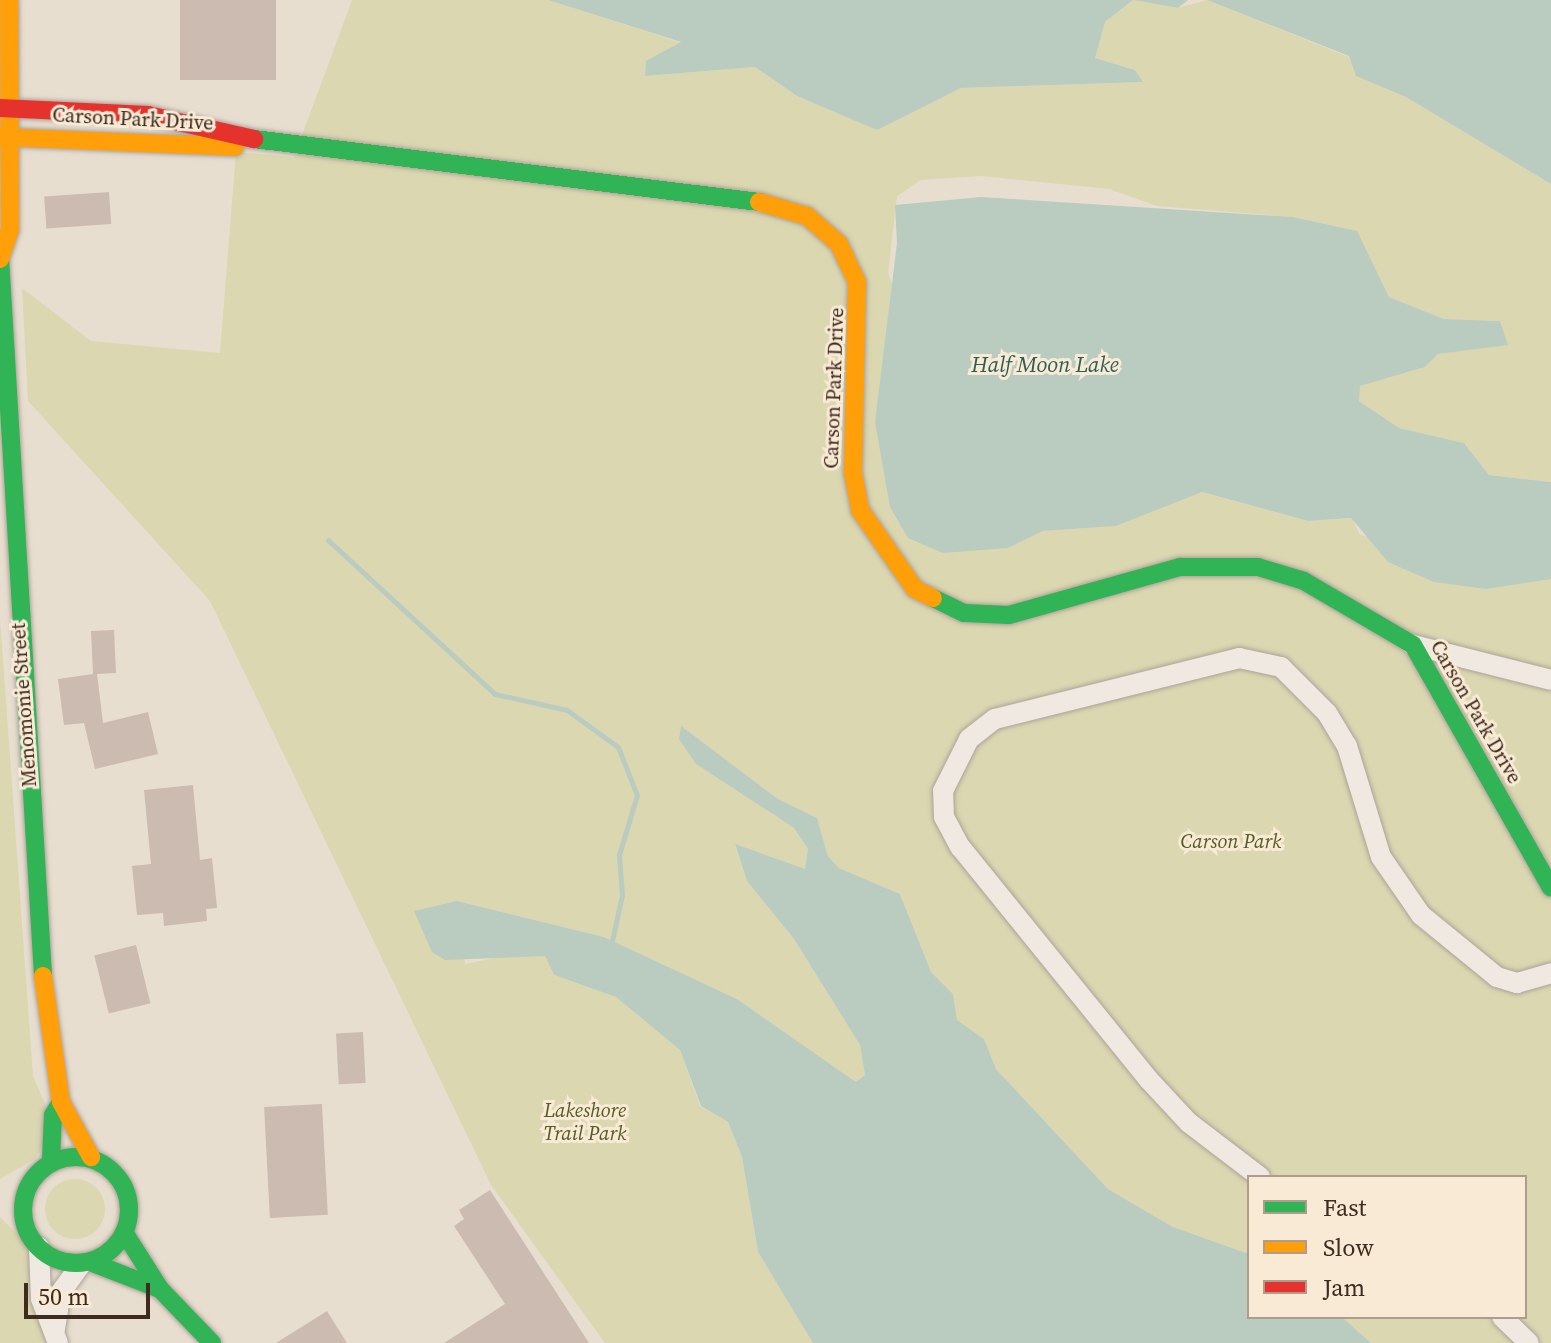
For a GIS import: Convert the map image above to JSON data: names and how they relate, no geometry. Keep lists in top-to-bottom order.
{
  "streets": {
    "street": ["Carson Park Drive", "Menomonie Street"]
  },
  "crossings": [
    ["Carson Park Drive", "Menomonie Street"]
  ],
  "water": ["Half Moon Lake"],
  "parks": ["Carson Park", "Lakeshore Trail Park"],
  "legend": ["Fast", "Slow", "Jam"],
  "scale_bar": "50 m"
}
